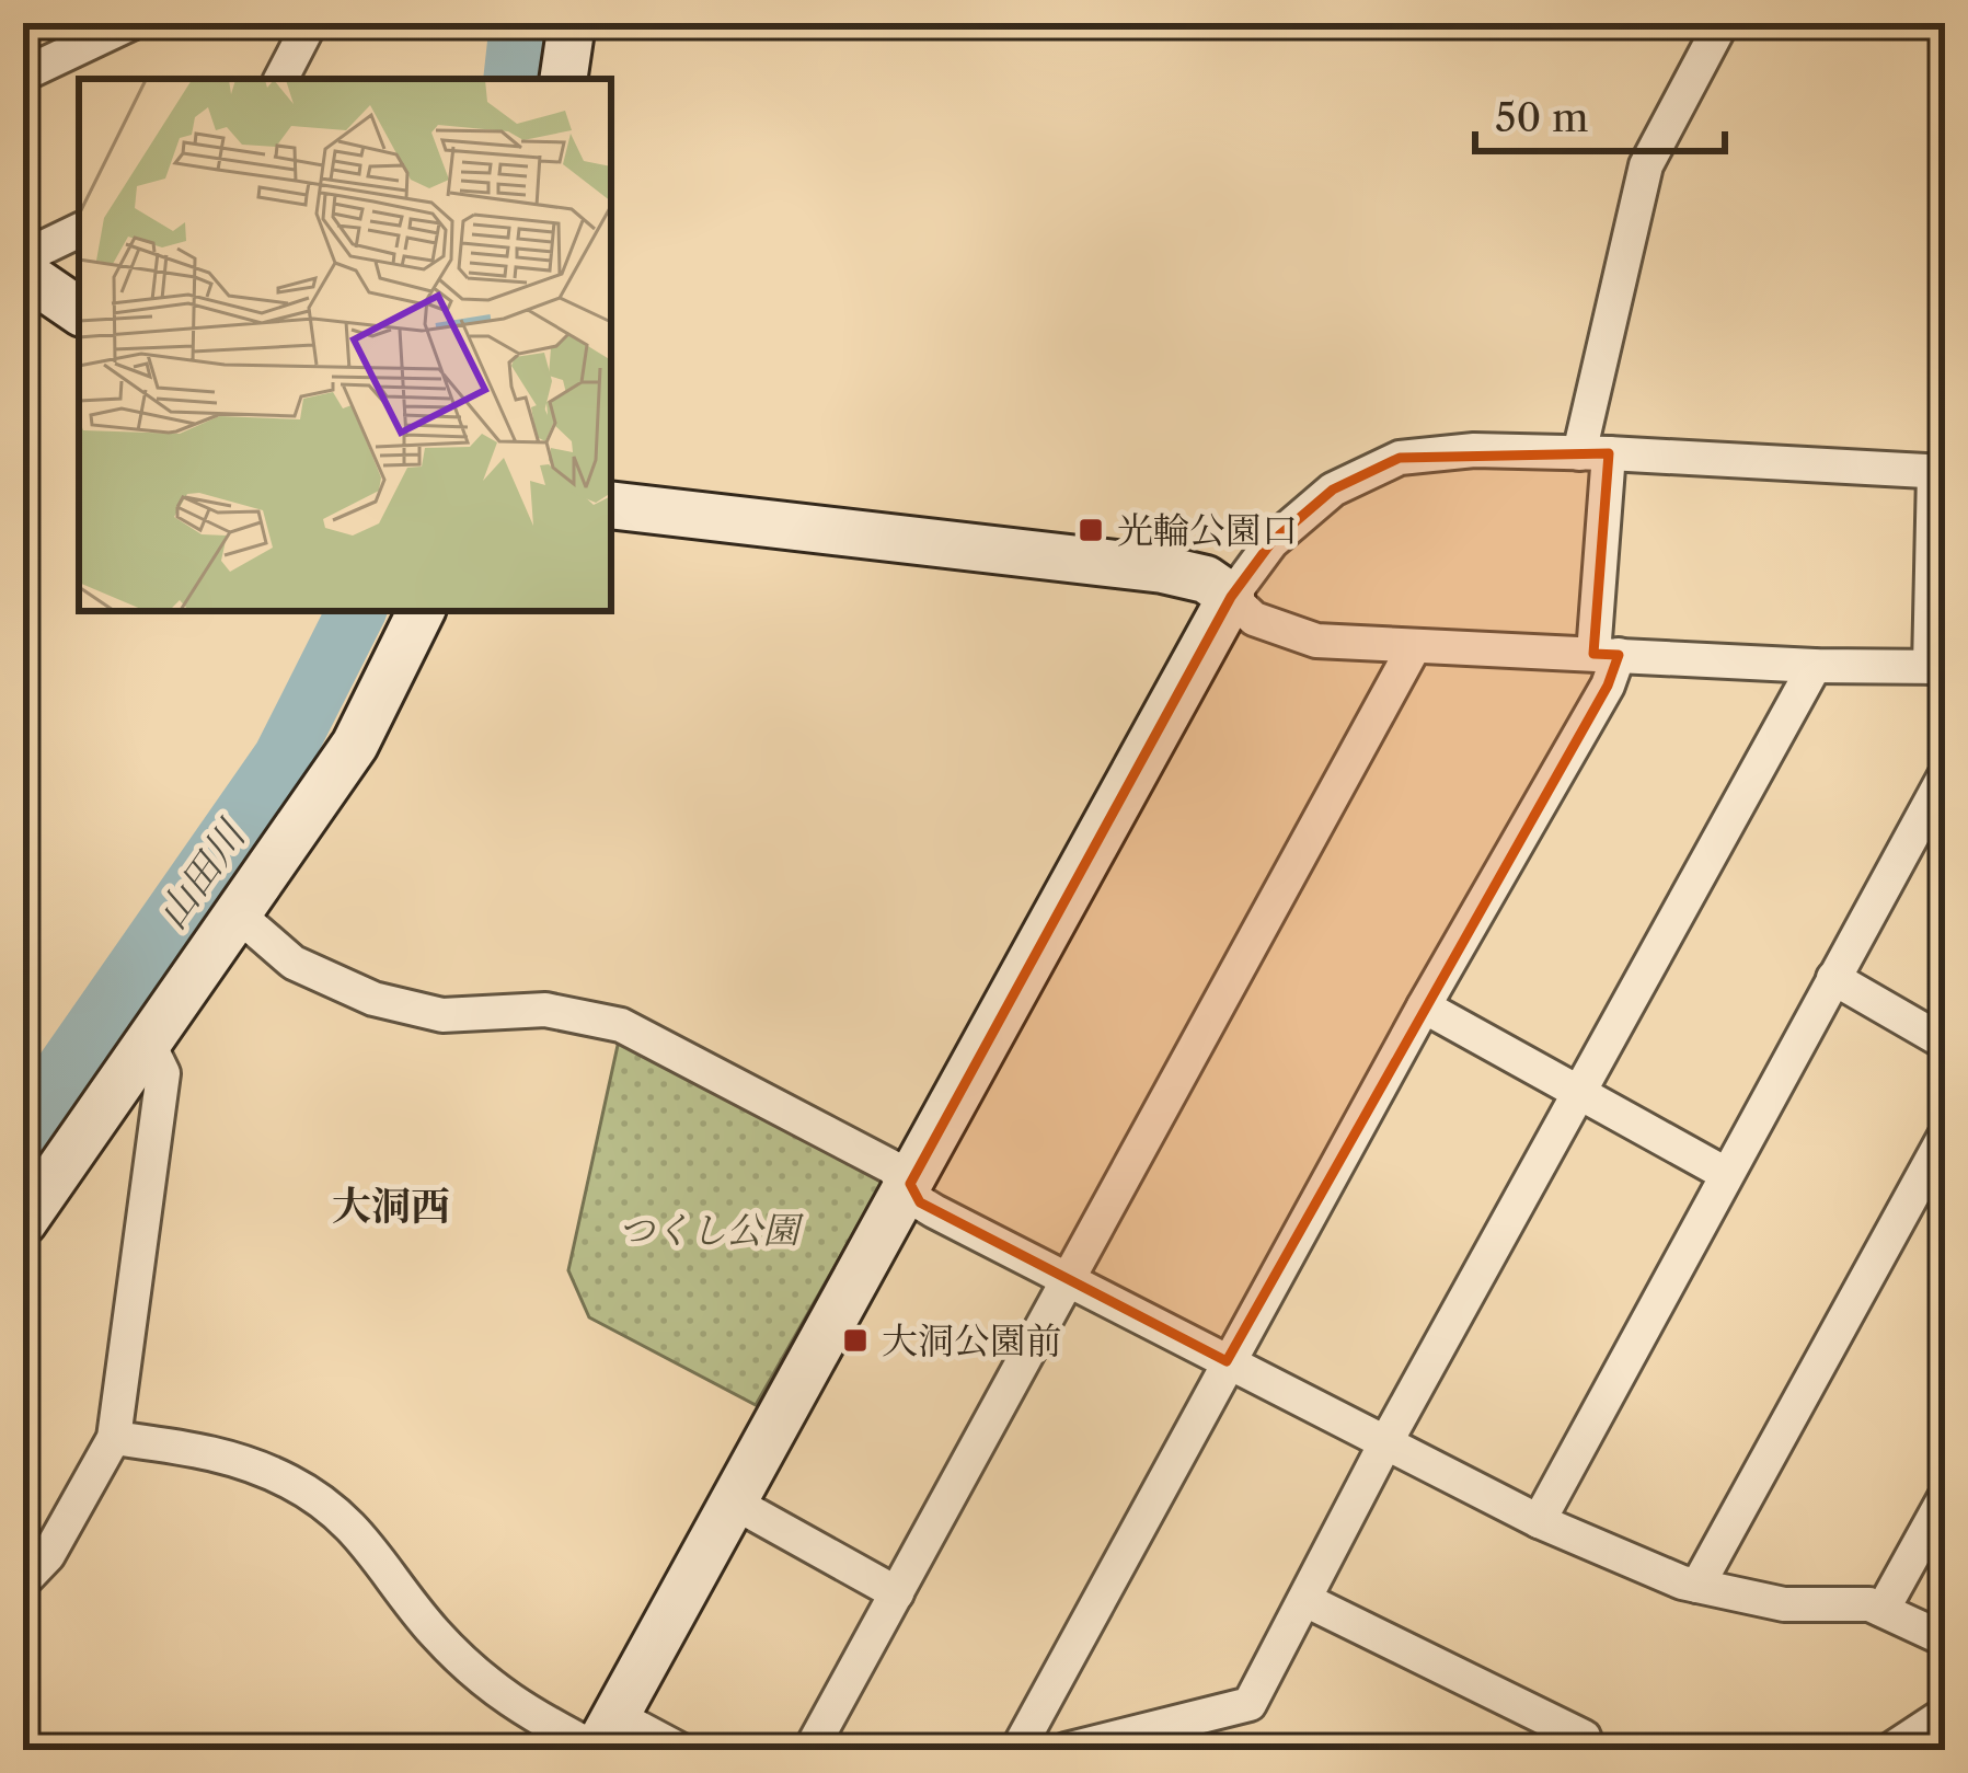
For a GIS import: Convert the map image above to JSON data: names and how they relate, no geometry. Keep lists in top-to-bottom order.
{
  "districts": ["大洞西"],
  "water": ["山田川"],
  "parks": ["つくし公園"],
  "places": {
    "transit": ["光輪公園口", "大洞公園前"]
  },
  "scale_bar": "50 m"
}
